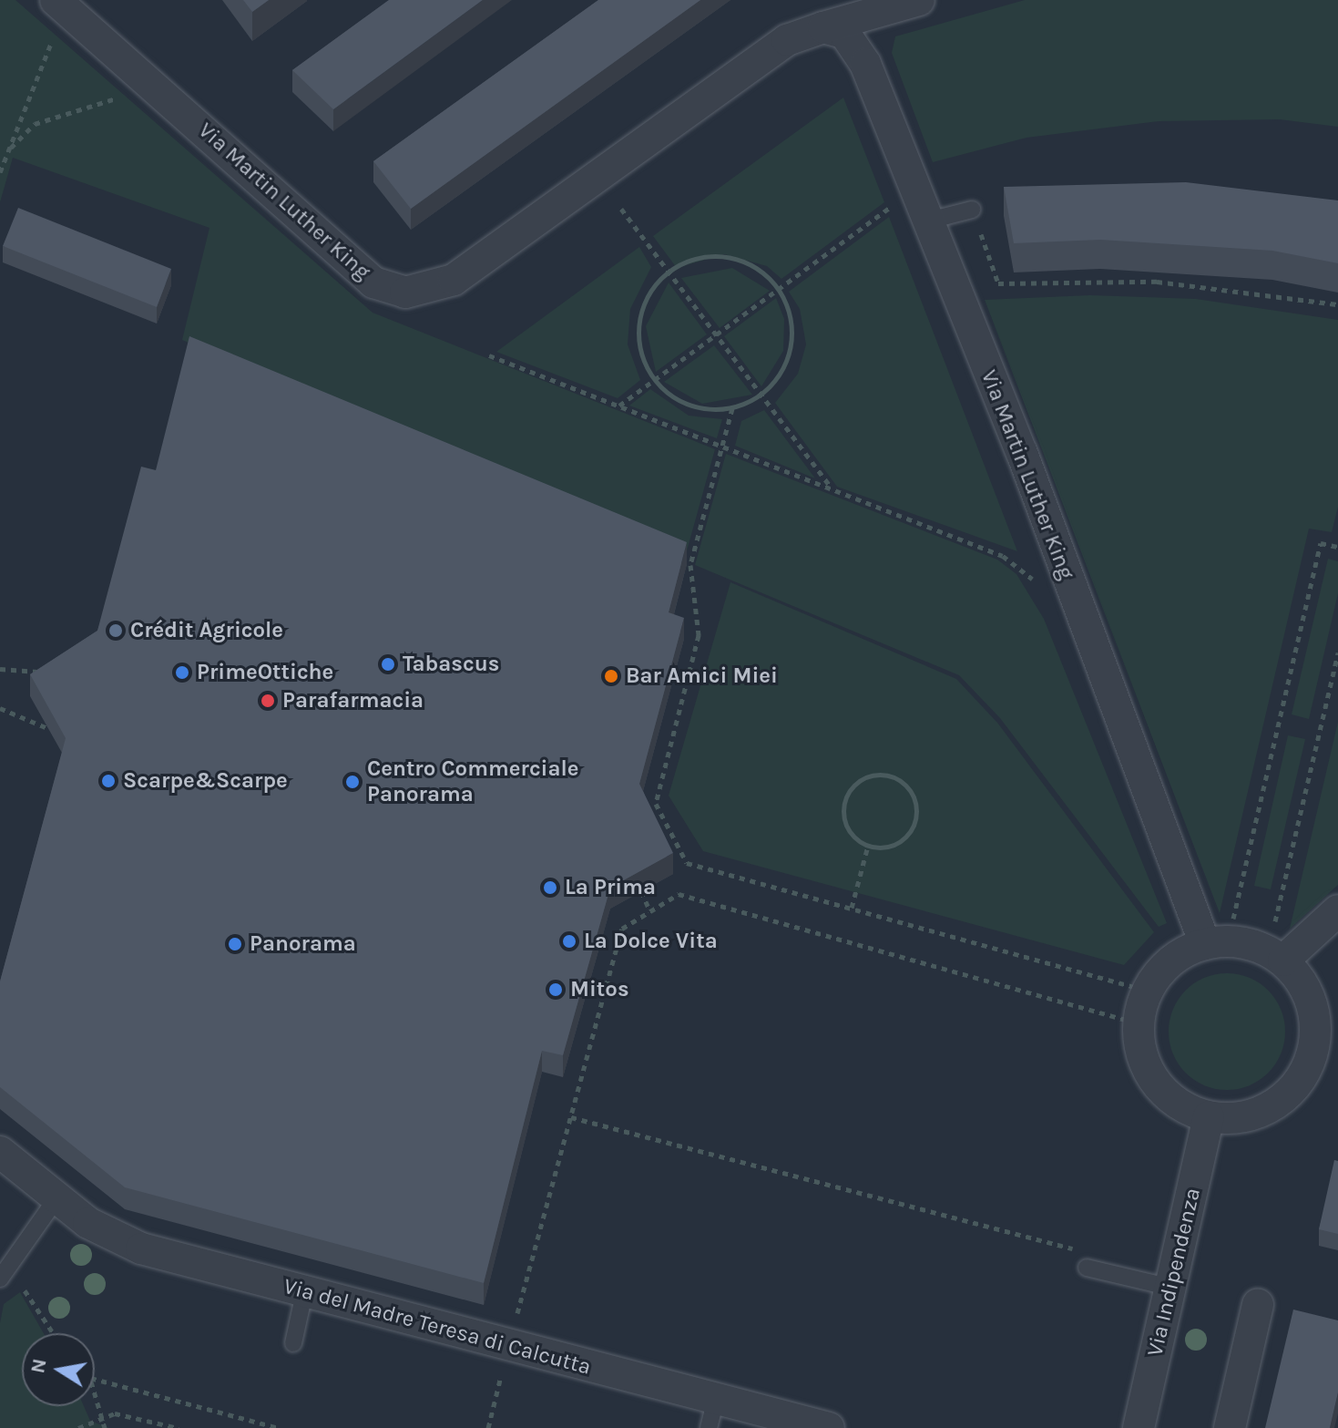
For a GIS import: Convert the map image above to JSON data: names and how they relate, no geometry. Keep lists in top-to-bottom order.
{
  "streets": {
    "street": ["Via Martin Luther King", "Via Indipendenza", "Via del Madre Teresa di Calcutta"]
  },
  "crossings": [
    ["Via Martin Luther King", "Via Indipendenza"]
  ],
  "places": [
    "Crédit Agricole",
    "Tabascus",
    "PrimeOttiche",
    "Bar Amici Miei",
    "Parafarmacia",
    "Scarpe&Scarpe",
    "Centro Commerciale Panorama",
    "La Prima",
    "La Dolce Vita",
    "Panorama",
    "Mitos"
  ],
  "north": "left"
}
